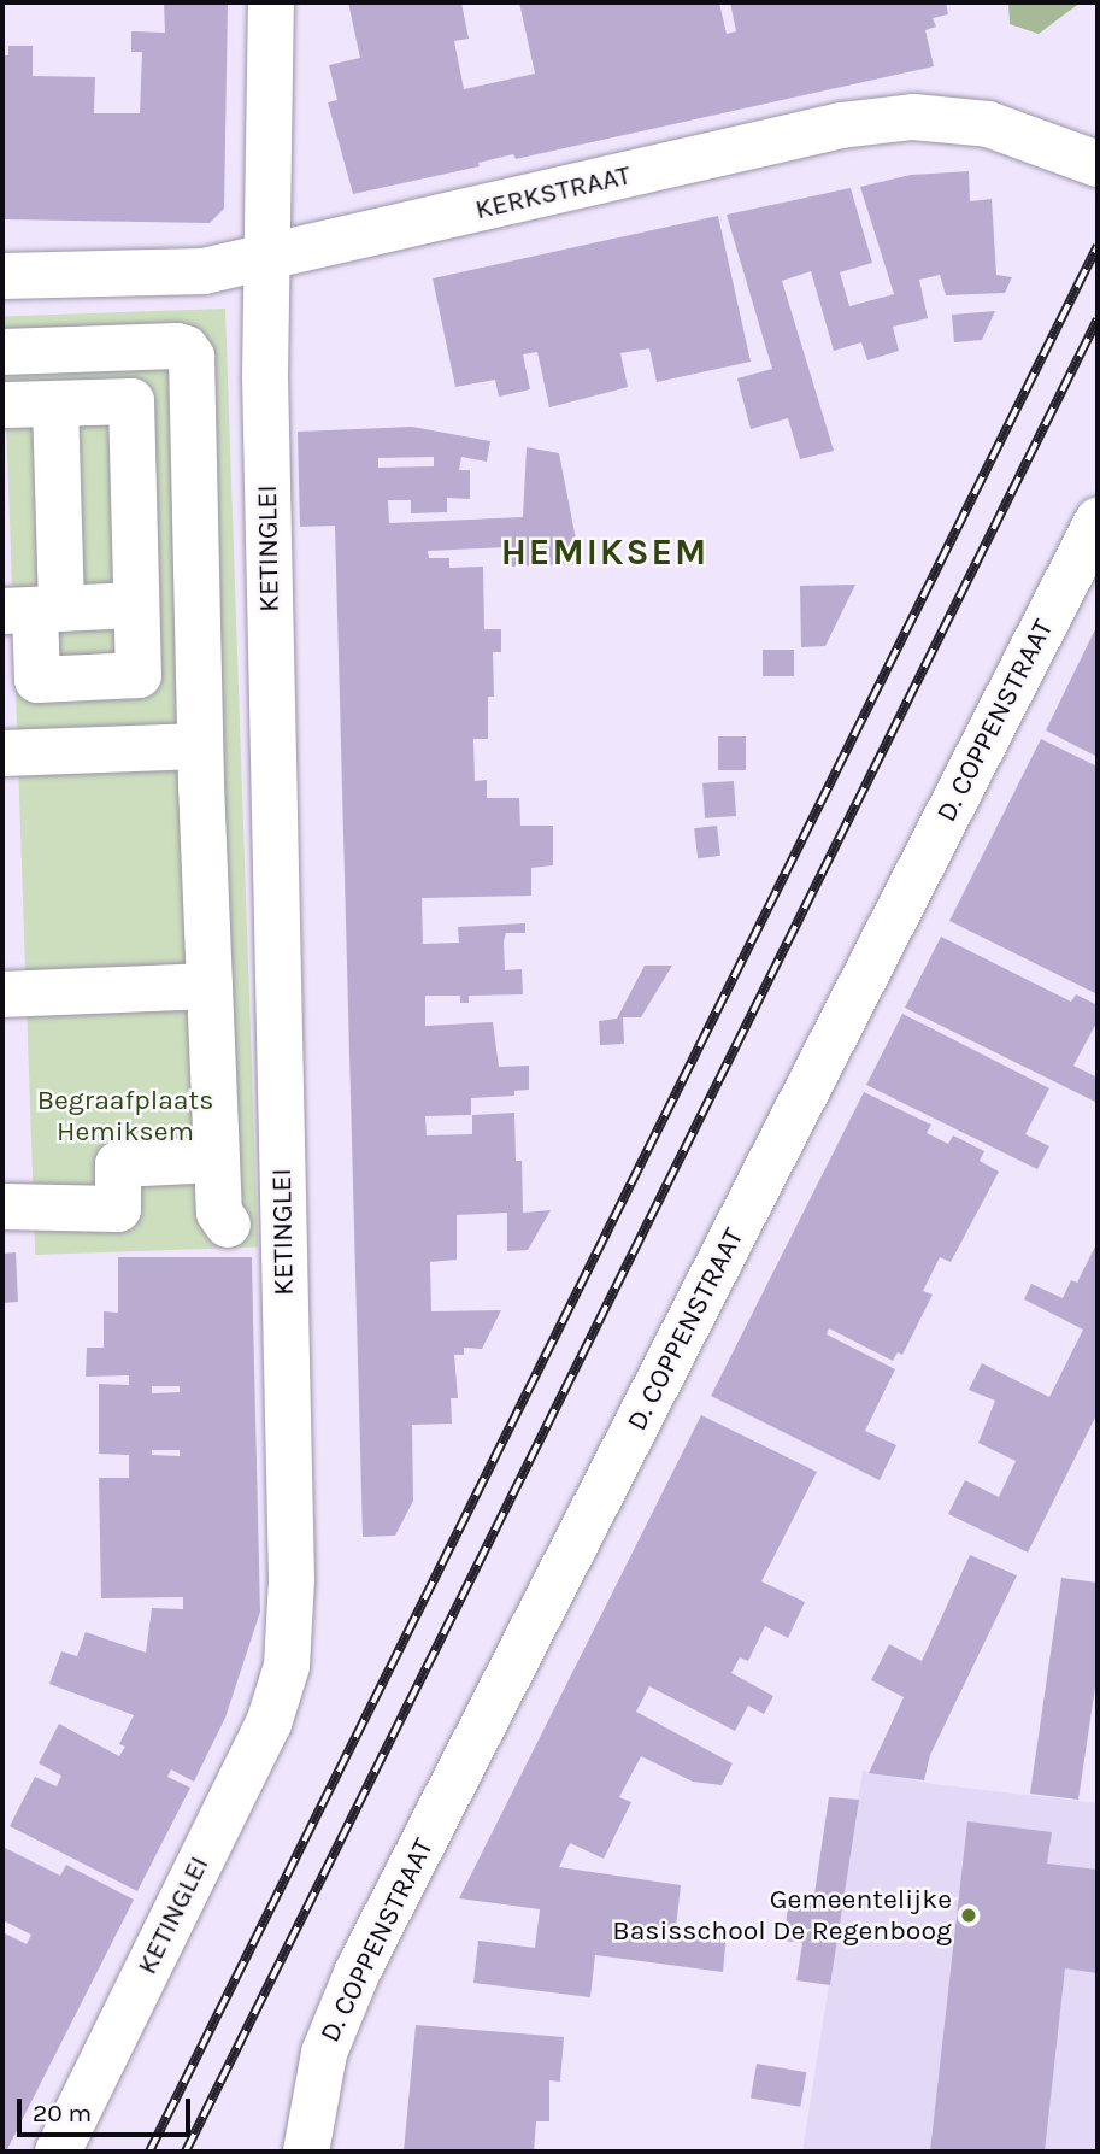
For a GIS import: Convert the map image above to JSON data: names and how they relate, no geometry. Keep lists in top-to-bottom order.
{
  "streets": {
    "street": ["KERKSTRAAT", "KETINGLEI", "D. COPPENSTRAAT"]
  },
  "crossings": [
    ["KERKSTRAAT", "KETINGLEI"]
  ],
  "districts": ["HEMIKSEM"],
  "parks": ["Begraafplaats Hemiksem"],
  "places": ["Gemeentelijke Basisschool De Regenboog"],
  "scale_bar": "20 m"
}
